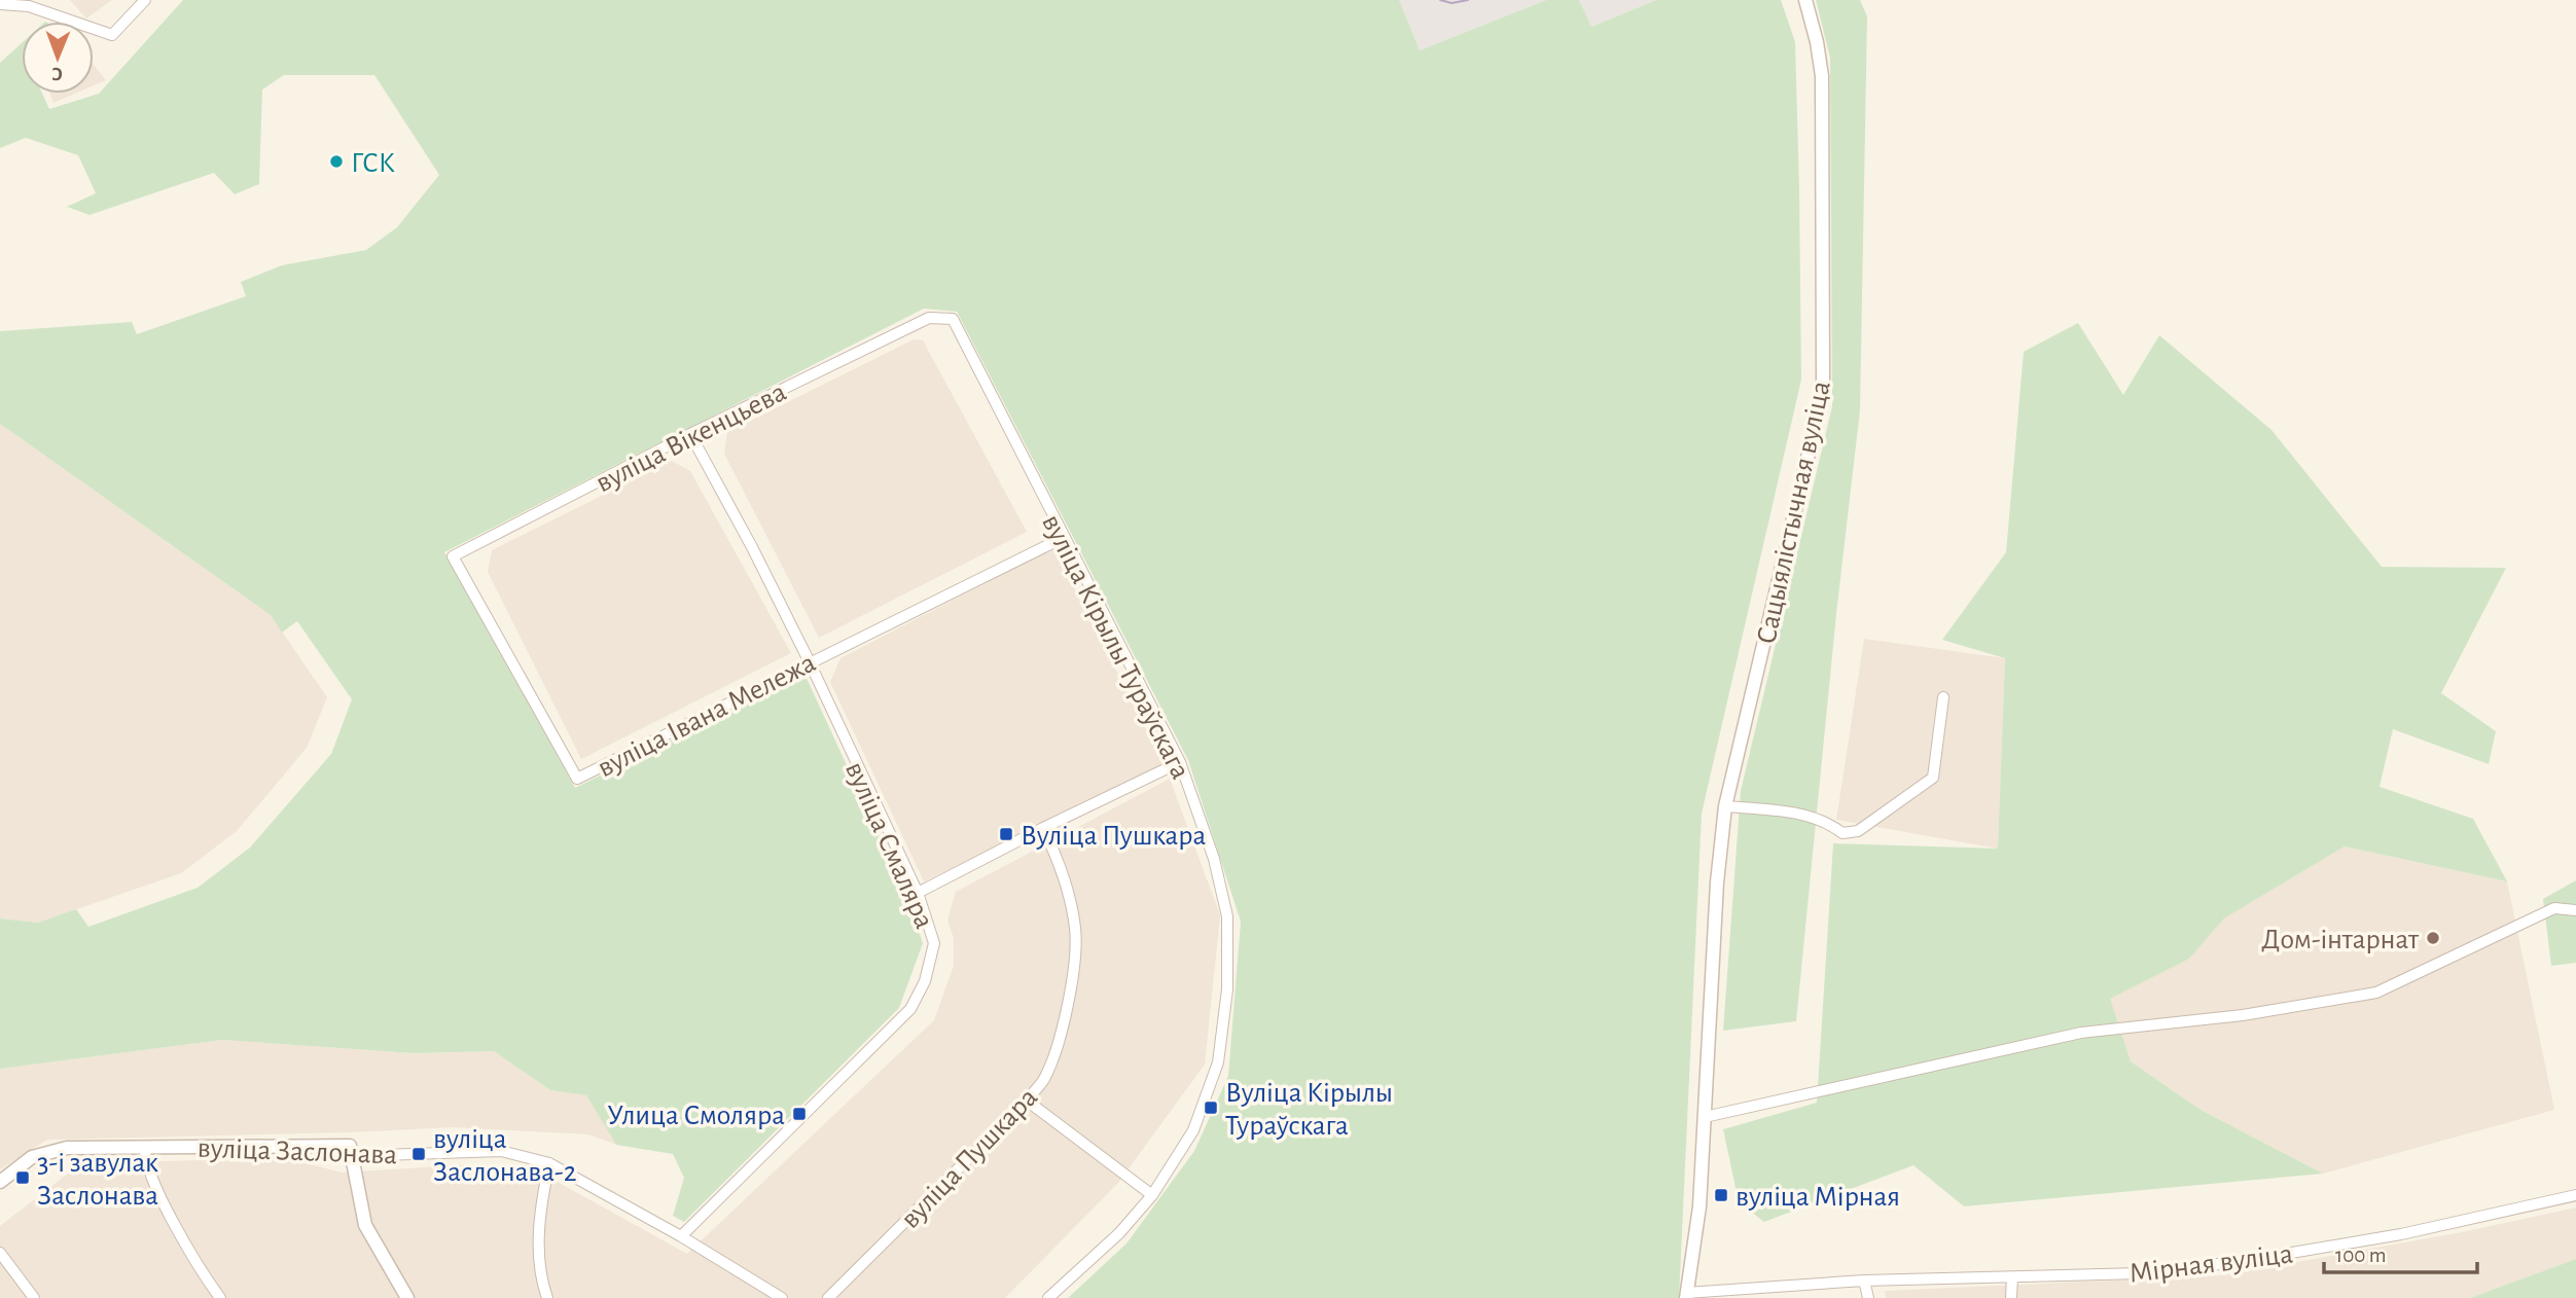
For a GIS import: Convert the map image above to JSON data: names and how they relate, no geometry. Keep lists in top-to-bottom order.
{
  "streets": {
    "main road": ["Сацыялістычная вуліца", "вуліца Заслонава"],
    "street": [
      "вуліца Вікенцьева",
      "вуліца Кірылы Тураўскага",
      "вуліца Івана Мележа",
      "вуліца Смаляра",
      "вуліца Пушкара",
      "Мірная вуліца"
    ]
  },
  "crossings": [
    ["вуліца Вікенцьева", "вуліца Кірылы Тураўскага"],
    ["вуліца Вікенцьева", "вуліца Івана Мележа"],
    ["вуліца Вікенцьева", "вуліца Смаляра"],
    ["Сацыялістычная вуліца", "Мірная вуліца"],
    ["вуліца Кірылы Тураўскага", "вуліца Івана Мележа"],
    ["вуліца Івана Мележа", "вуліца Смаляра"],
    ["вуліца Смаляра", "вуліца Заслонава"]
  ],
  "places": {
    "other": ["ГСК", "Дом-інтарнат"],
    "transit": [
      "Вуліца Пушкара",
      "Вуліца Кірылы Тураўскага",
      "Улица Смоляра",
      "вуліца Заслонава-2",
      "3-і завулак Заслонава",
      "вуліца Мірная"
    ]
  },
  "scale_bar": "100 m",
  "north": "bottom"
}
